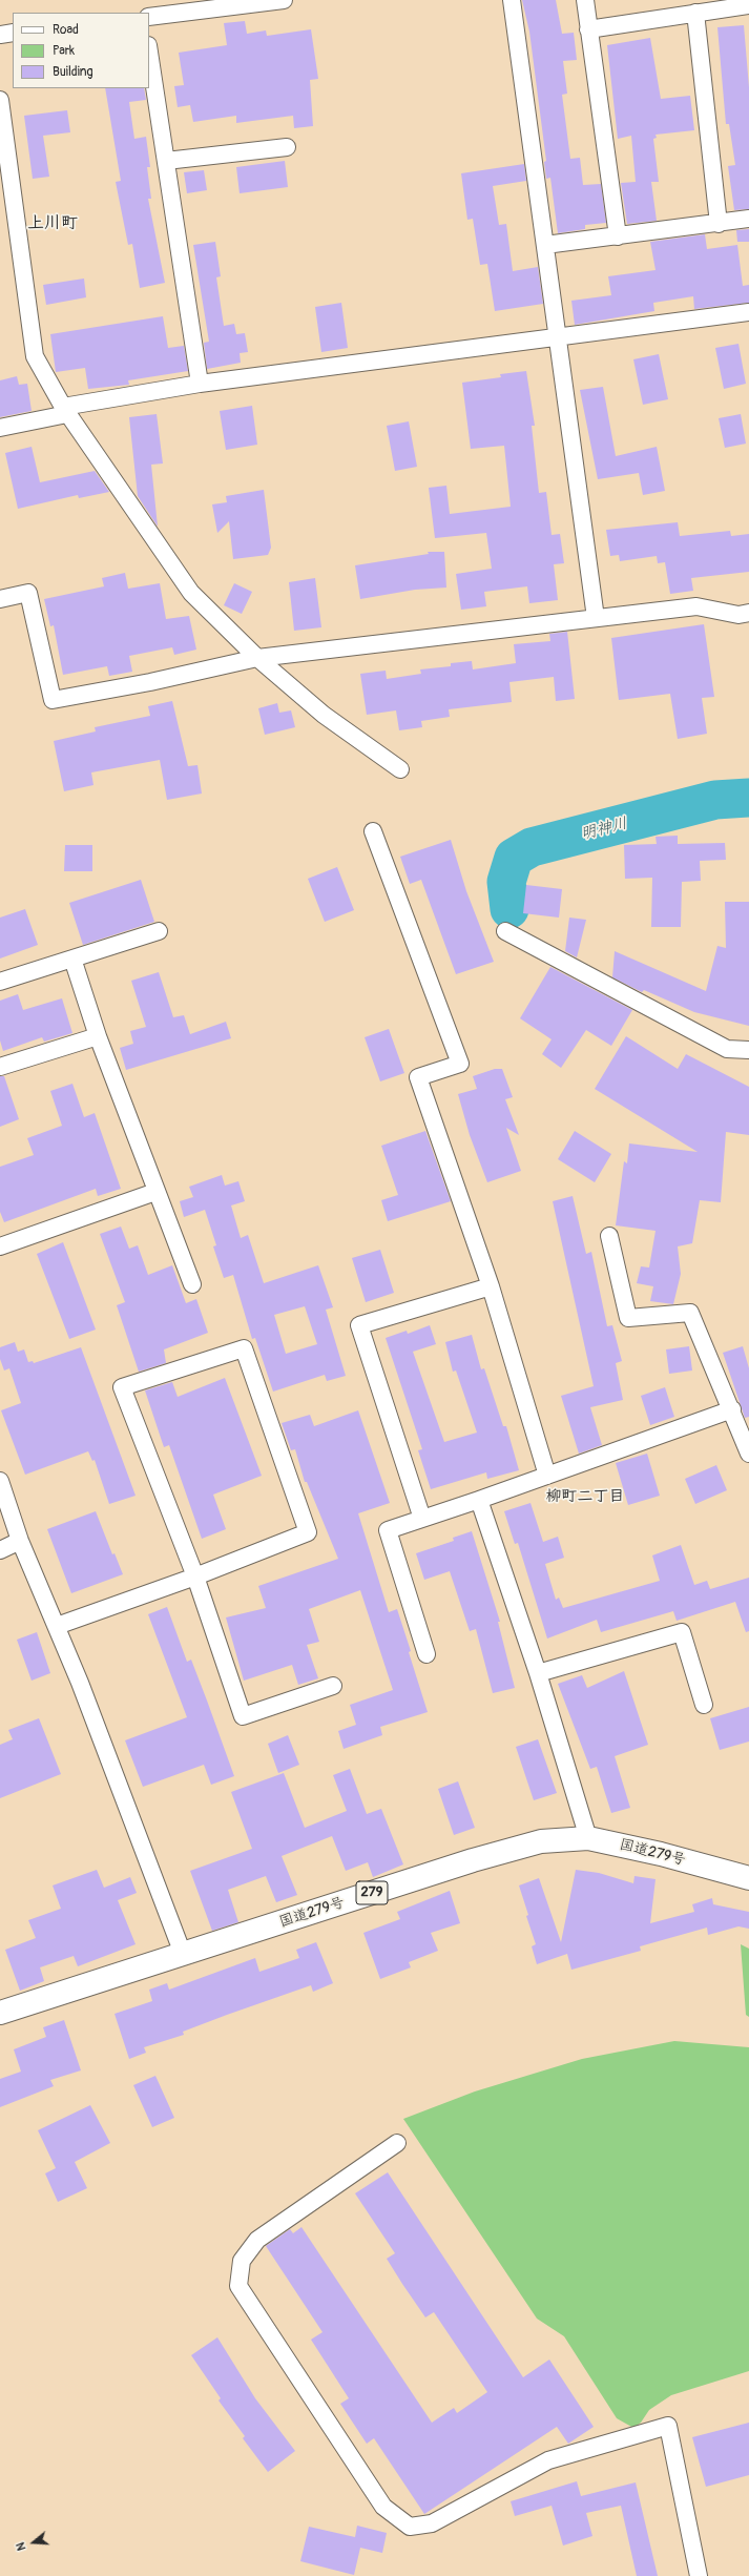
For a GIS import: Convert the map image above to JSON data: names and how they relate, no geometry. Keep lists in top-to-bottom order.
{
  "streets": {
    "highway": ["国道279号", "279"]
  },
  "districts": ["上川町", "柳町二丁目"],
  "water": ["明神川"],
  "legend": ["Road", "Park", "Building"],
  "north": "left"
}
